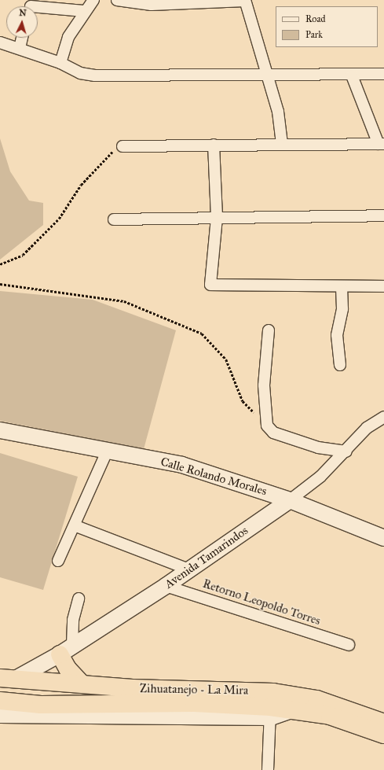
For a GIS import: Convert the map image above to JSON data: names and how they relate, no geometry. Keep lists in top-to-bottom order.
{
  "streets": {
    "highway": ["Zihuatanejo - La Mira"],
    "street": ["Calle Rolando Morales", "Avenida Tamarindos", "Retorno Leopoldo Torres"]
  },
  "crossings": [
    ["Calle Rolando Morales", "Avenida Tamarindos"],
    ["Avenida Tamarindos", "Retorno Leopoldo Torres"],
    ["Avenida Tamarindos", "Zihuatanejo - La Mira"]
  ],
  "legend": ["Road", "Park"],
  "north": "top"
}
